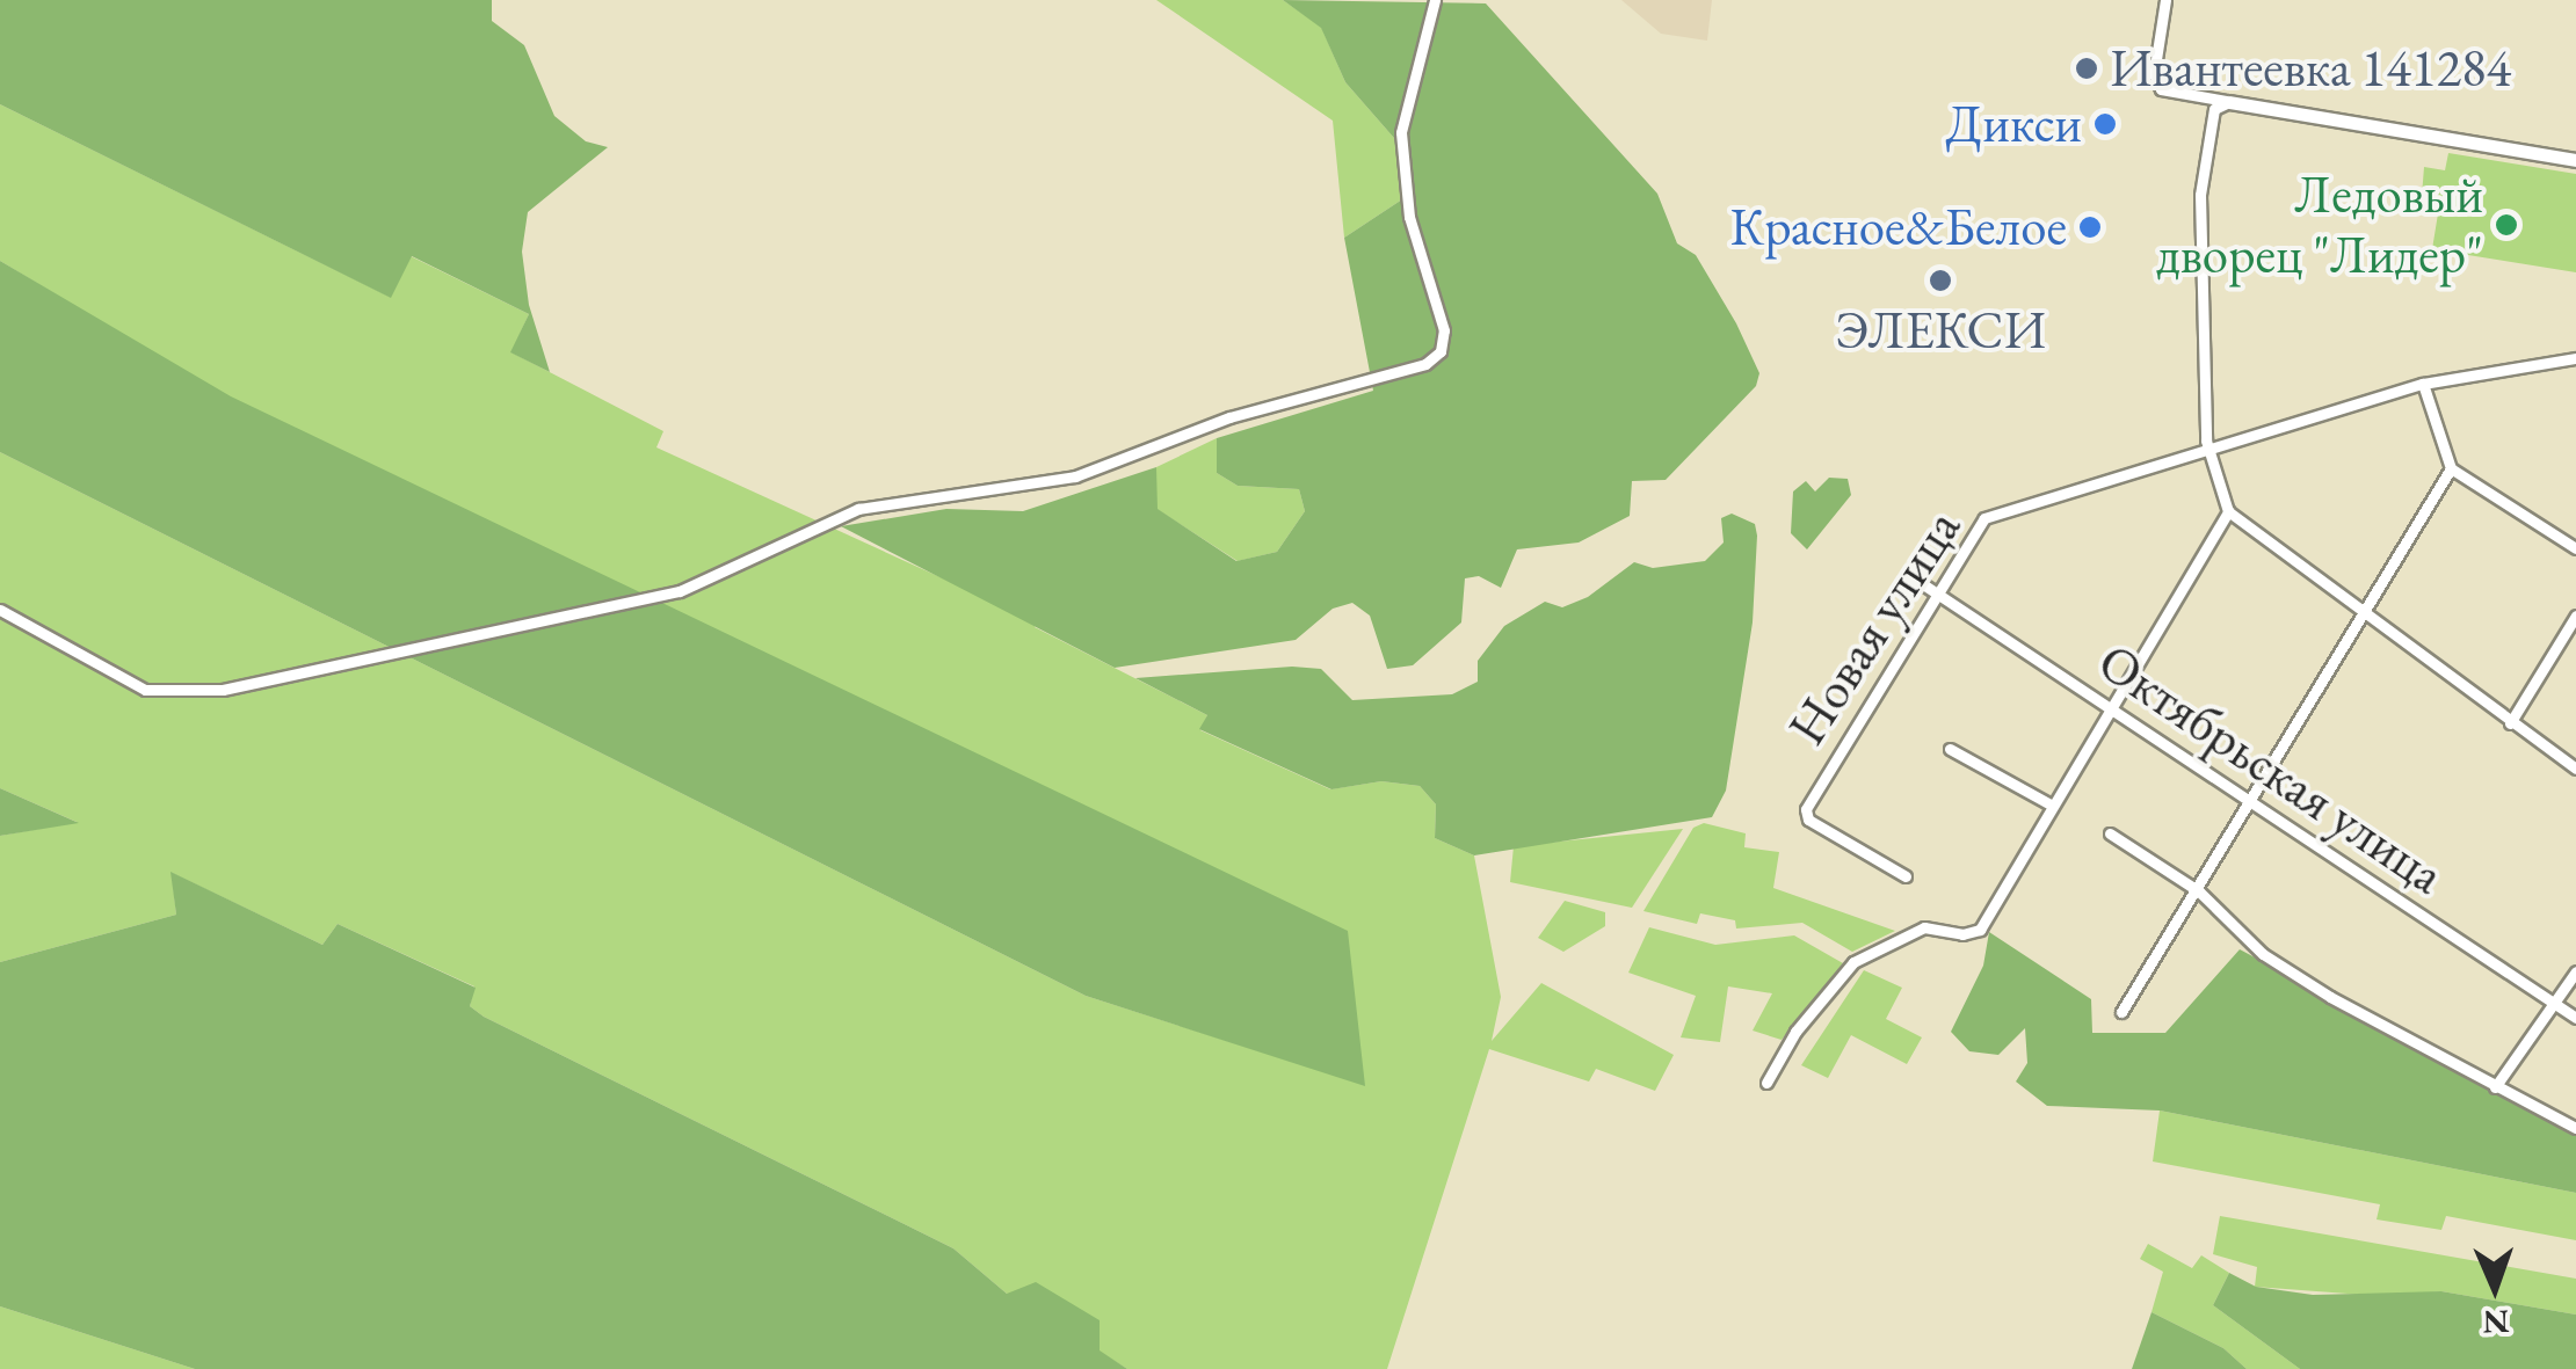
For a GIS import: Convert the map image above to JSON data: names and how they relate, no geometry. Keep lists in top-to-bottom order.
{
  "streets": {
    "street": ["Новая улица", "Октябрьская улица"]
  },
  "crossings": [
    ["Новая улица", "Октябрьская улица"]
  ],
  "places": [
    "Ивантеевка 141284",
    "Дикси",
    "Ледовый дворец \"Лидер\"",
    "Красное&Белое",
    "ЭЛЕКСИ"
  ],
  "north": "bottom"
}
